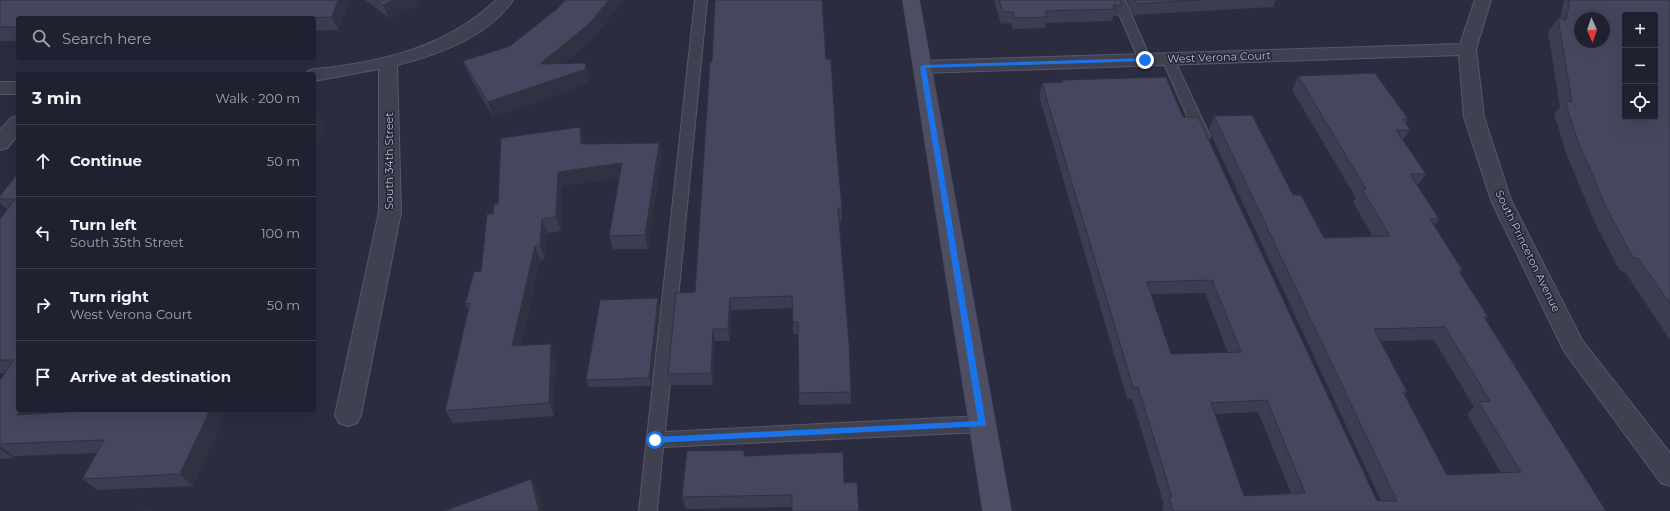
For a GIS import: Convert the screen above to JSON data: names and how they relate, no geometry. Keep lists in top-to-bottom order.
{
  "streets": {
    "street": ["West Verona Court", "South 34th Street", "South Princeton Avenue"]
  },
  "crossings": [
    ["West Verona Court", "South Princeton Avenue"]
  ],
  "north": "bottom",
  "page": {
    "map_buttons": ["+", "−"],
    "search": "Search here",
    "heading": ["3 min", "Walk · 200 m"],
    "list": [
      ["Continue", "50 m"],
      ["Turn left", "South 35th Street", "100 m"],
      ["Turn right", "West Verona Court", "50 m"],
      "Arrive at destination"
    ]
  }
}
